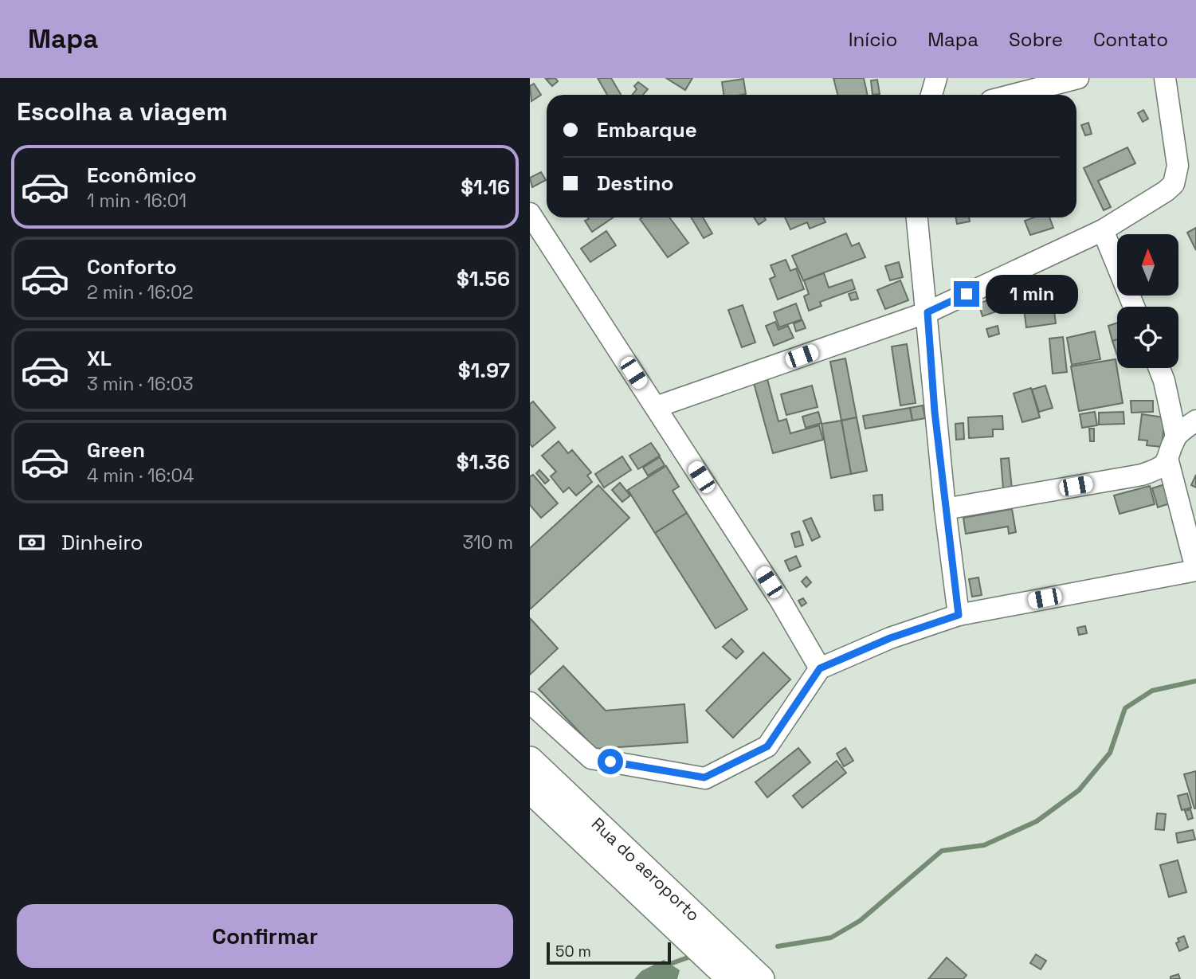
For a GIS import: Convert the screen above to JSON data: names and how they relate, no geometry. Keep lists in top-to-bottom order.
{
  "streets": {
    "main road": ["Rua do aeroporto"]
  },
  "scale_bar": "50 m",
  "north": "top",
  "page": {
    "header": "Mapa",
    "nav": [
      "Início",
      "Mapa",
      "Sobre",
      "Contato"
    ],
    "heading": "Escolha a viagem",
    "banner": ["Embarque", "Destino"],
    "list": [
      {
        "name": "Econômico",
        "note": "1 min · 16:01",
        "value": "$1.16"
      },
      {
        "name": "Conforto",
        "note": "2 min · 16:02",
        "value": "$1.56"
      },
      {
        "name": "XL",
        "note": "3 min · 16:03",
        "value": "$1.97"
      },
      {
        "name": "Green",
        "note": "4 min · 16:04",
        "value": "$1.36"
      }
    ],
    "bubble": "1 min",
    "pay": ["Dinheiro", "310 m"],
    "buttons": "Confirmar",
    "scale": "50 m"
  }
}
